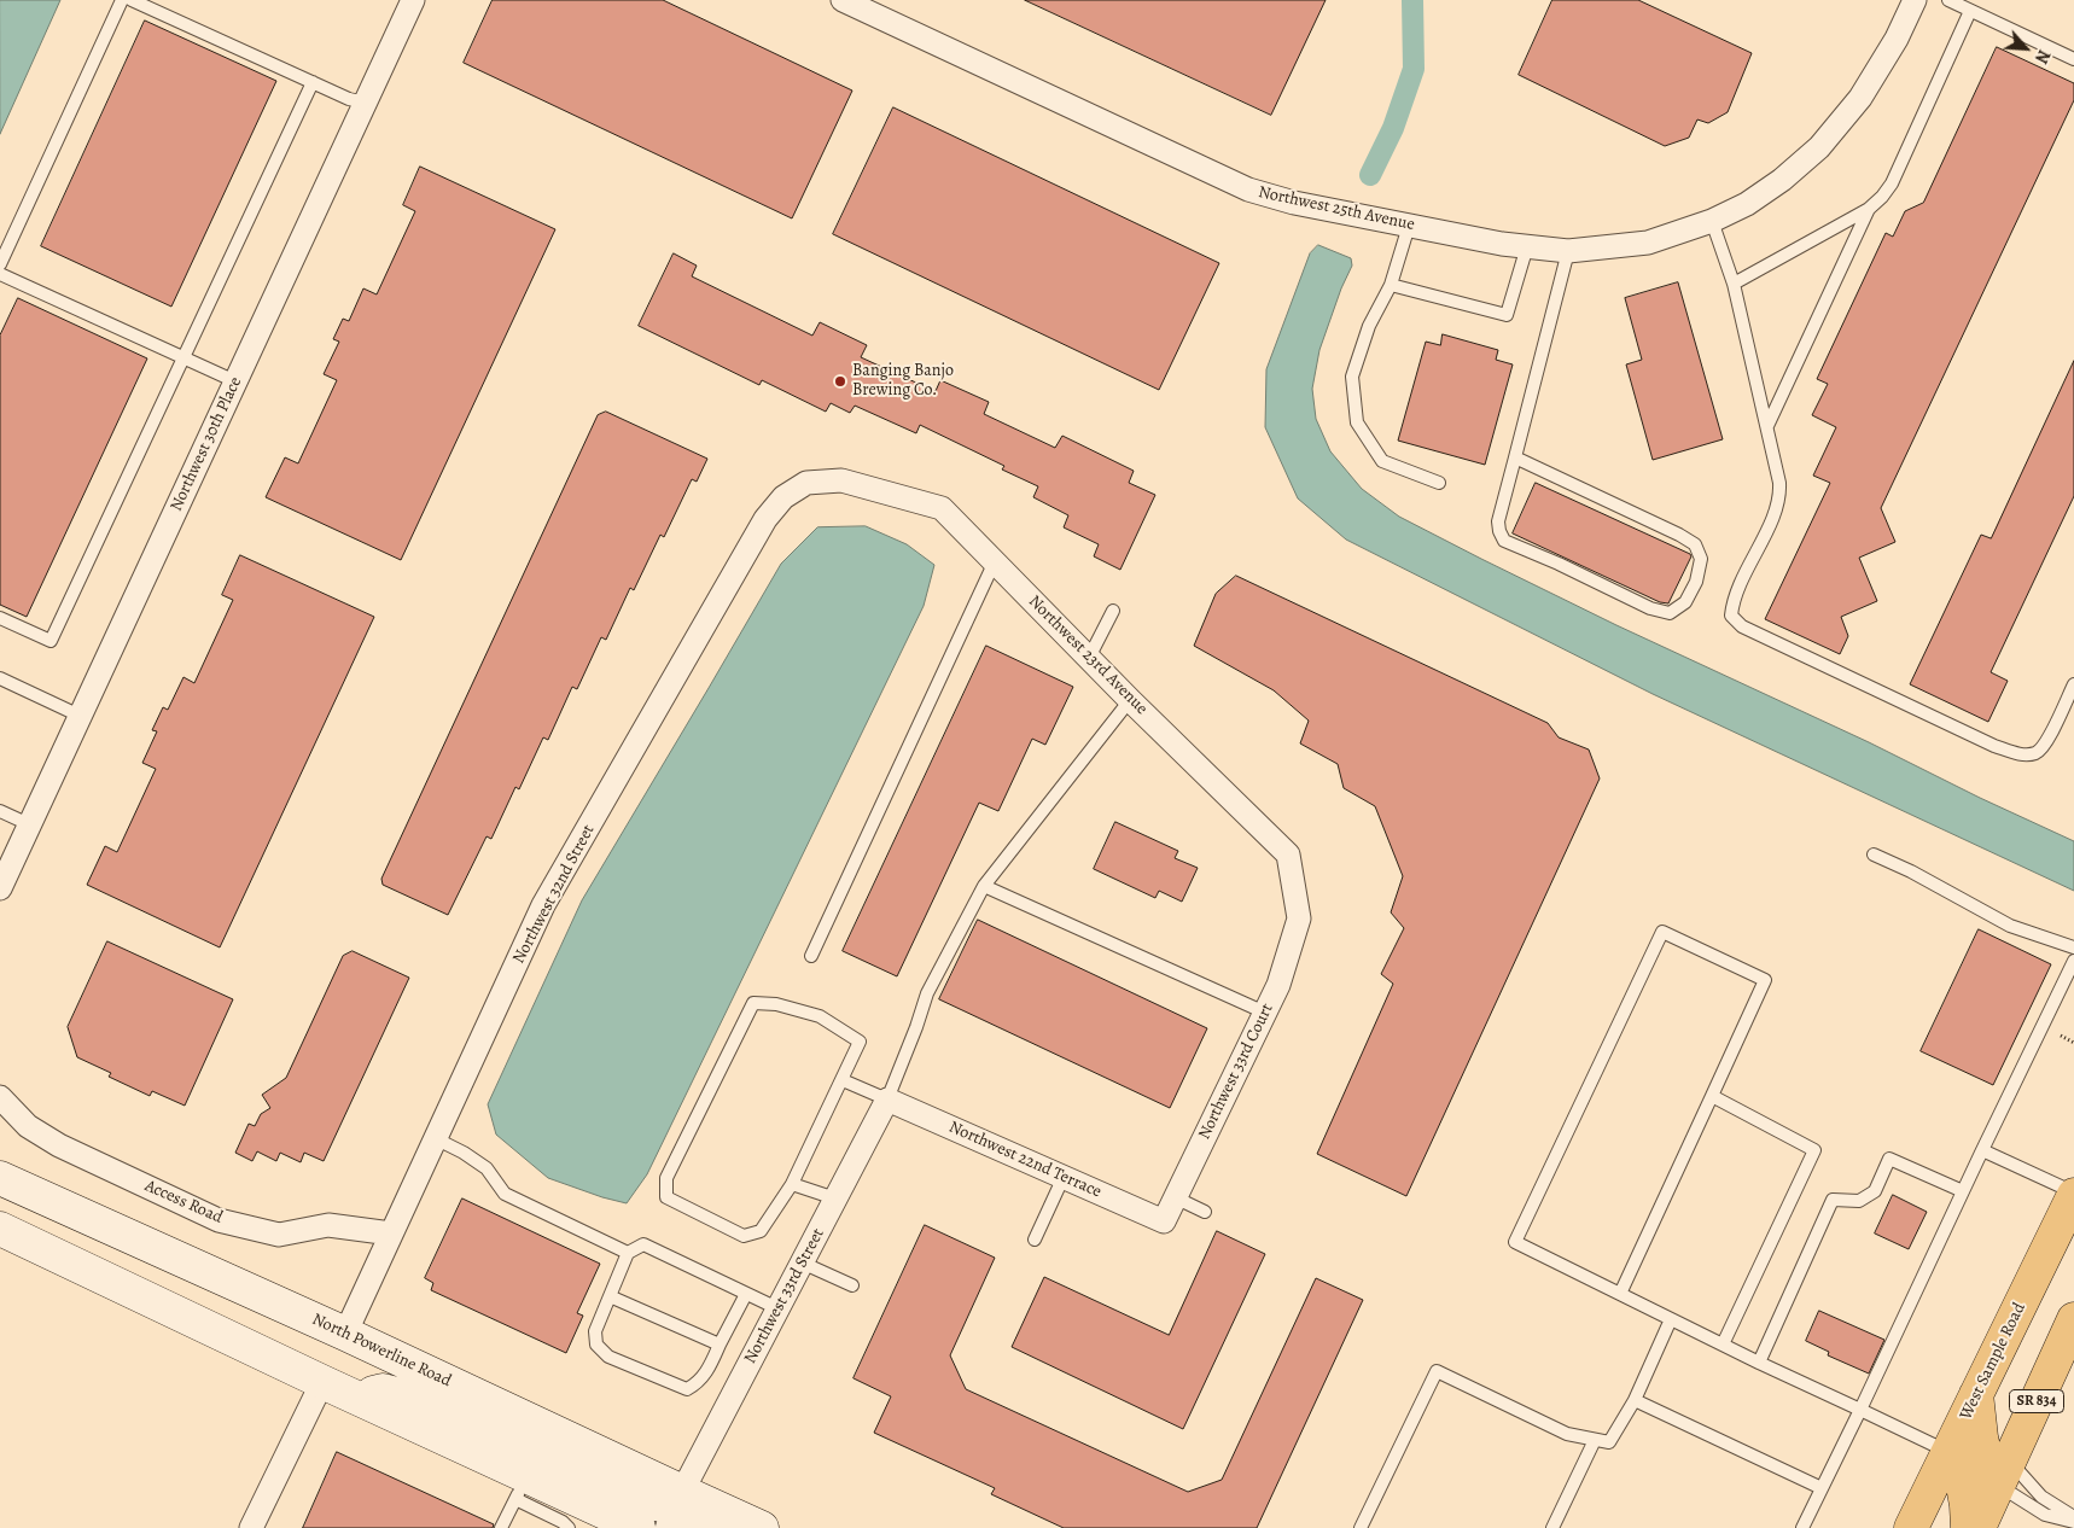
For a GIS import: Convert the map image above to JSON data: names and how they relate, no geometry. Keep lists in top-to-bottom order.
{
  "streets": {
    "main road": ["North Powerline Road", "West Sample Road", "SR 834"],
    "street": [
      "Northwest 25th Avenue",
      "Northwest 30th Place",
      "Northwest 23rd Avenue",
      "Northwest 32nd Street",
      "Northwest 33rd Court",
      "Northwest 22nd Terrace",
      "Access Road",
      "Northwest 33rd Street"
    ]
  },
  "crossings": [
    ["Northwest 23rd Avenue", "Northwest 32nd Street"],
    ["Northwest 23rd Avenue", "Northwest 33rd Court"],
    ["Northwest 32nd Street", "Access Road"],
    ["Northwest 32nd Street", "North Powerline Road"],
    ["Northwest 33rd Court", "Northwest 22nd Terrace"],
    ["Northwest 22nd Terrace", "Northwest 33rd Street"],
    ["Northwest 33rd Street", "North Powerline Road"]
  ],
  "places": ["Banging Banjo Brewing Co."],
  "north": "bottom right"
}
